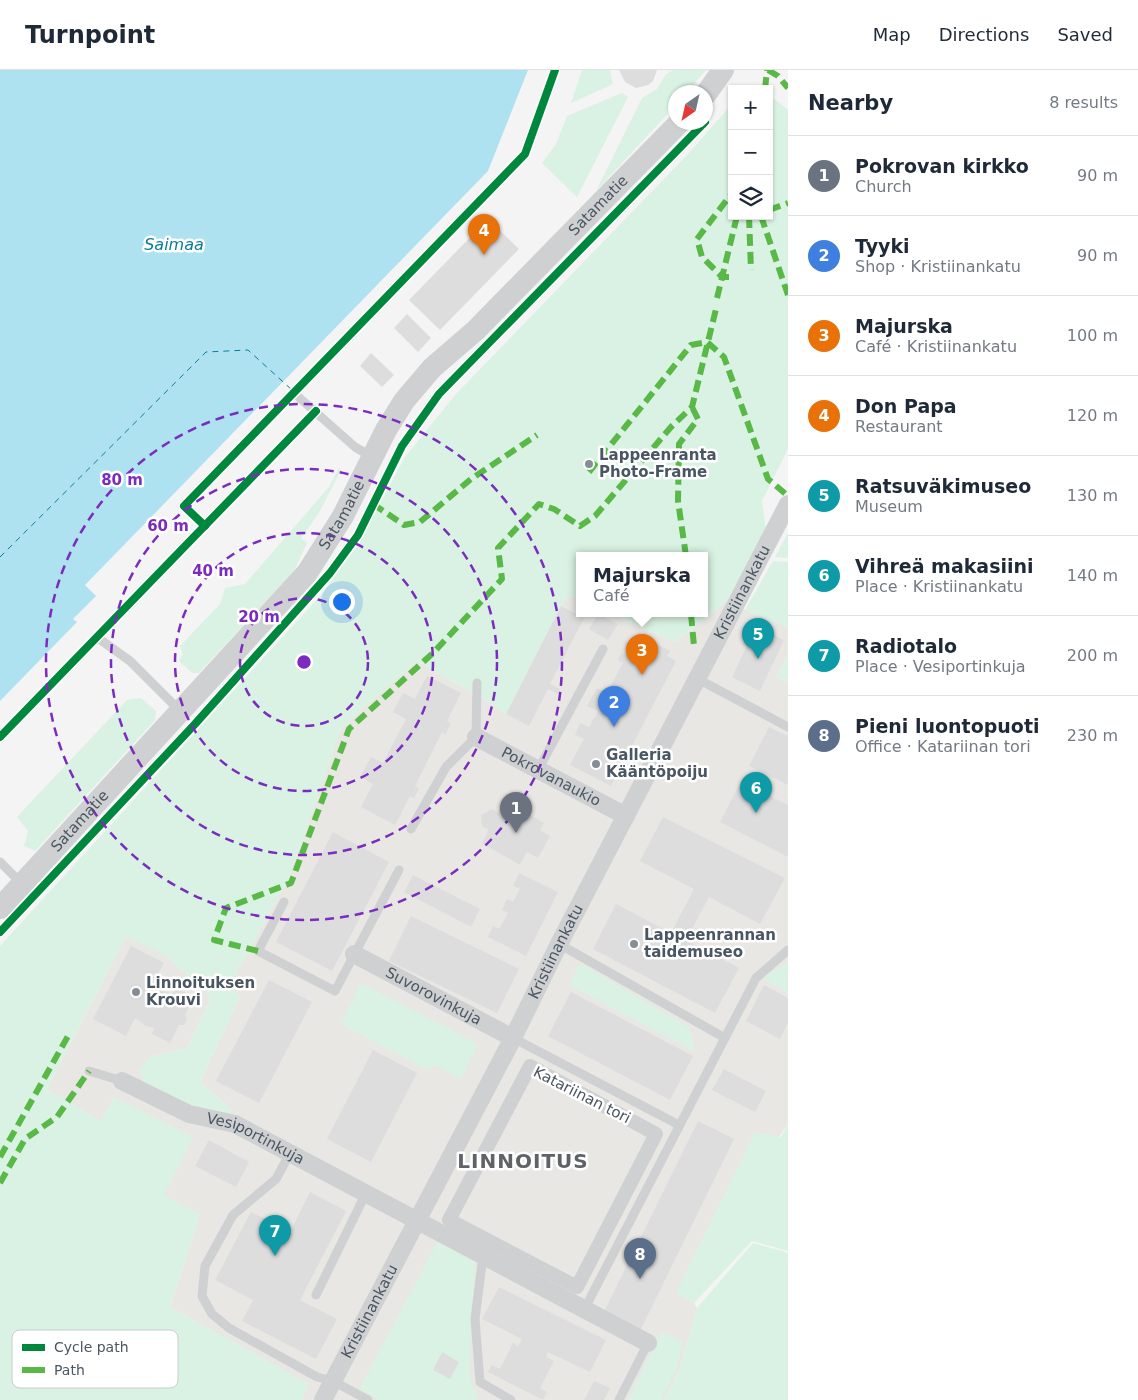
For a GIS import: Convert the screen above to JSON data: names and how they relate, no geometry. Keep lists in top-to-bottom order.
{
  "streets": {
    "street": [
      "Satamatie",
      "Kristiinankatu",
      "Pokrovanaukio",
      "Suvorovinkuja",
      "Katariinan tori",
      "Vesiportinkuja"
    ]
  },
  "crossings": [
    ["Kristiinankatu", "Pokrovanaukio"],
    ["Kristiinankatu", "Suvorovinkuja"],
    ["Kristiinankatu", "Vesiportinkuja"]
  ],
  "districts": ["LINNOITUS"],
  "water": ["Saimaa"],
  "places": [
    "Lappeenranta Photo-Frame",
    "Galleria Kääntöpoiju",
    "Lappeenrannan taidemuseo",
    "Linnoituksen Krouvi"
  ],
  "legend": ["Cycle path", "Path"],
  "north": "bottom left",
  "page": {
    "header": "Turnpoint",
    "nav": ["Map", "Directions", "Saved"],
    "heading": ["Nearby", "8 results"],
    "map_buttons": ["+", "−"],
    "list": [
      {
        "mark": "1",
        "name": "Pokrovan kirkko",
        "note": "Church",
        "value": "90 m"
      },
      {
        "mark": "2",
        "name": "Tyyki",
        "note": "Shop · Kristiinankatu",
        "value": "90 m"
      },
      {
        "mark": "3",
        "name": "Majurska",
        "note": "Café · Kristiinankatu",
        "value": "100 m"
      },
      {
        "mark": "4",
        "name": "Don Papa",
        "note": "Restaurant",
        "value": "120 m"
      },
      {
        "mark": "5",
        "name": "Ratsuväkimuseo",
        "note": "Museum",
        "value": "130 m"
      },
      {
        "mark": "6",
        "name": "Vihreä makasiini",
        "note": "Place · Kristiinankatu",
        "value": "140 m"
      },
      {
        "mark": "7",
        "name": "Radiotalo",
        "note": "Place · Vesiportinkuja",
        "value": "200 m"
      },
      {
        "mark": "8",
        "name": "Pieni luontopuoti",
        "note": "Office · Katariinan tori",
        "value": "230 m"
      }
    ],
    "pins": [
      "4",
      "5",
      "3",
      "2",
      "6",
      "1",
      "7",
      "8"
    ],
    "popup": ["Majurska", "Café"]
  },
  "rings": [
    "80 m",
    "60 m",
    "40 m",
    "20 m"
  ]
}
